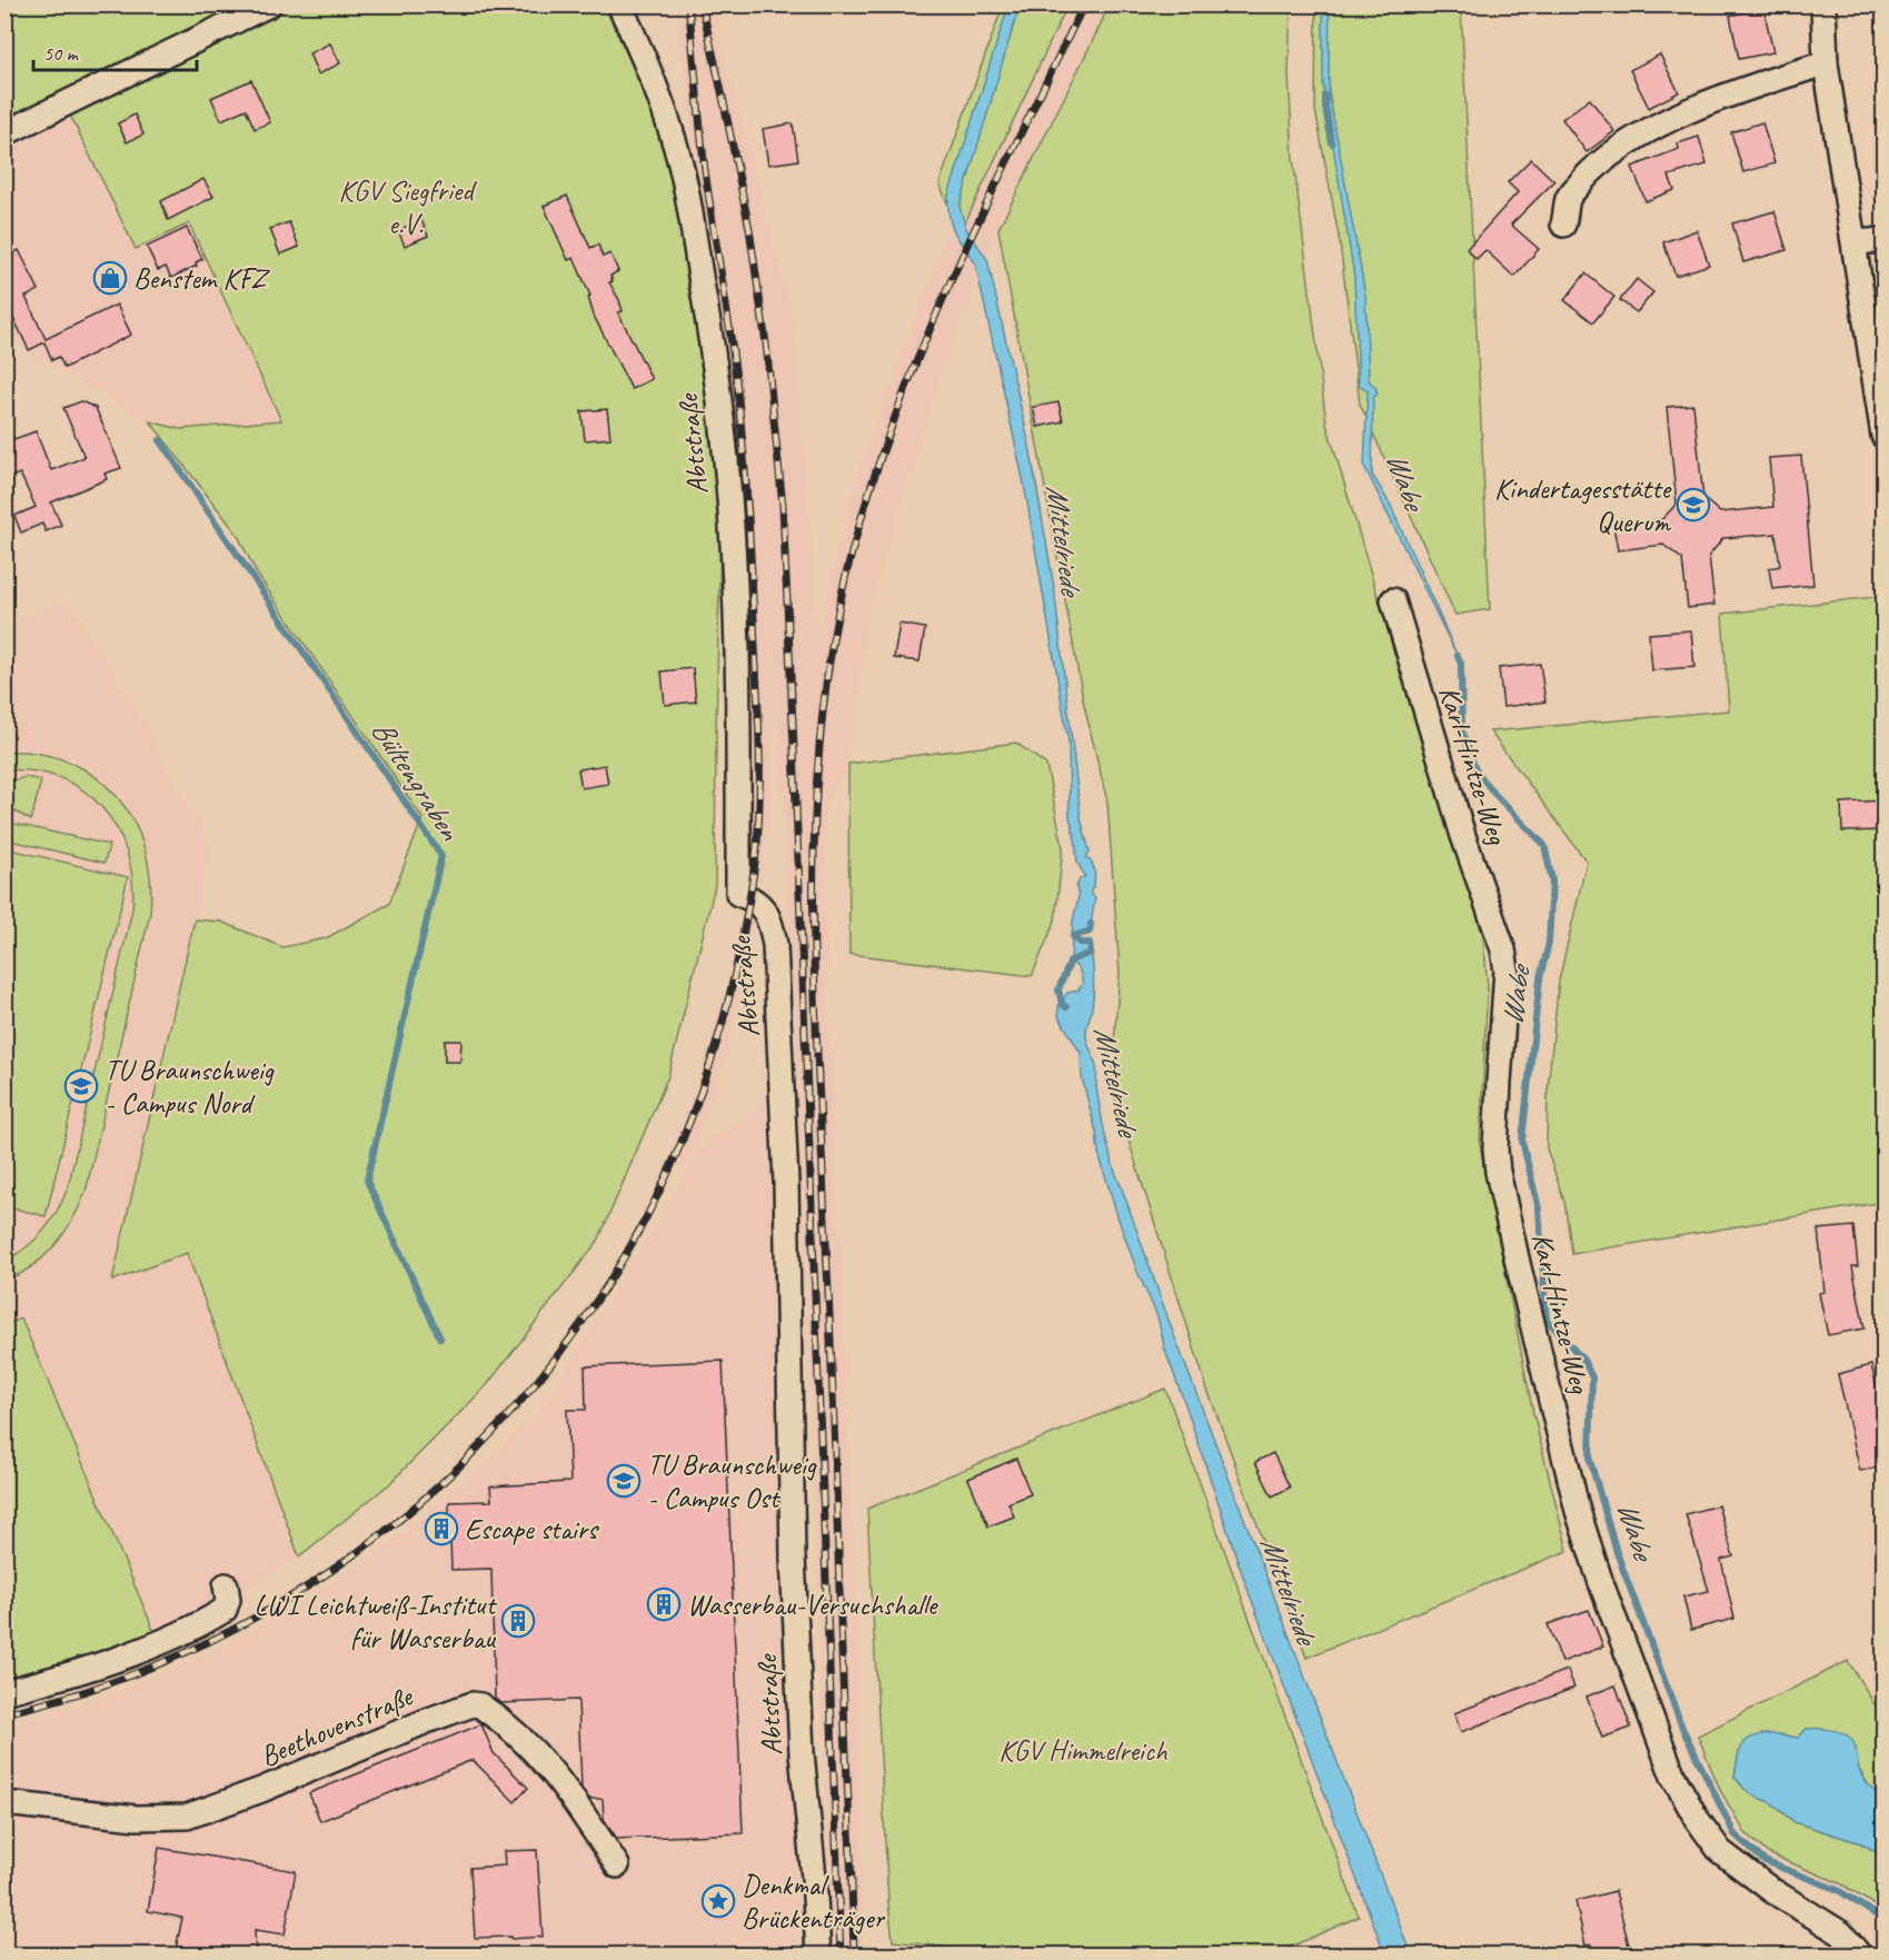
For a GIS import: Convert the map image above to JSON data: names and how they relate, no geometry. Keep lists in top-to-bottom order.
{
  "streets": {
    "street": ["Abtstraße", "Karl-Hintze-Weg", "Beethovenstraße"]
  },
  "water": ["Wabe", "Mittelriede", "Bültengraben"],
  "parks": ["KGV Siegfried e.V.", "KGV Himmelreich"],
  "places": {
    "shop": ["Benstem KFZ"],
    "school or university": ["Kindertagesstätte Querum", "TU Braunschweig - Campus Nord", "TU Braunschweig - Campus Ost"],
    "building": ["Escape stairs", "Wasserbau-Versuchshalle", "LWI Leichtweiß-Institut für Wasserbau"],
    "place": ["Denkmal Brückenträger"]
  },
  "scale_bar": "50 m"
}
